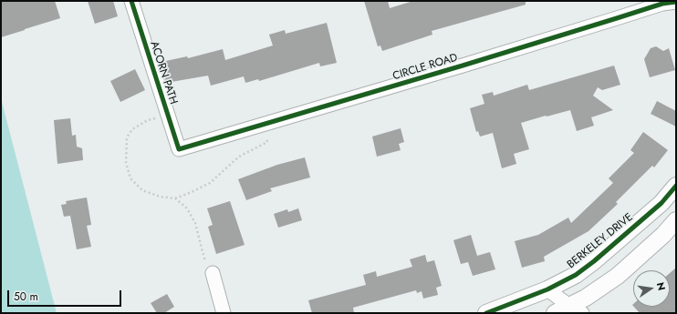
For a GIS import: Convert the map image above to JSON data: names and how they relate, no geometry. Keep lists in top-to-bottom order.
{
  "streets": {
    "street": ["CIRCLE ROAD", "ACORN PATH", "BERKELEY DRIVE"]
  },
  "crossings": [
    ["CIRCLE ROAD", "ACORN PATH"]
  ],
  "scale_bar": "50 m",
  "north": "right"
}
